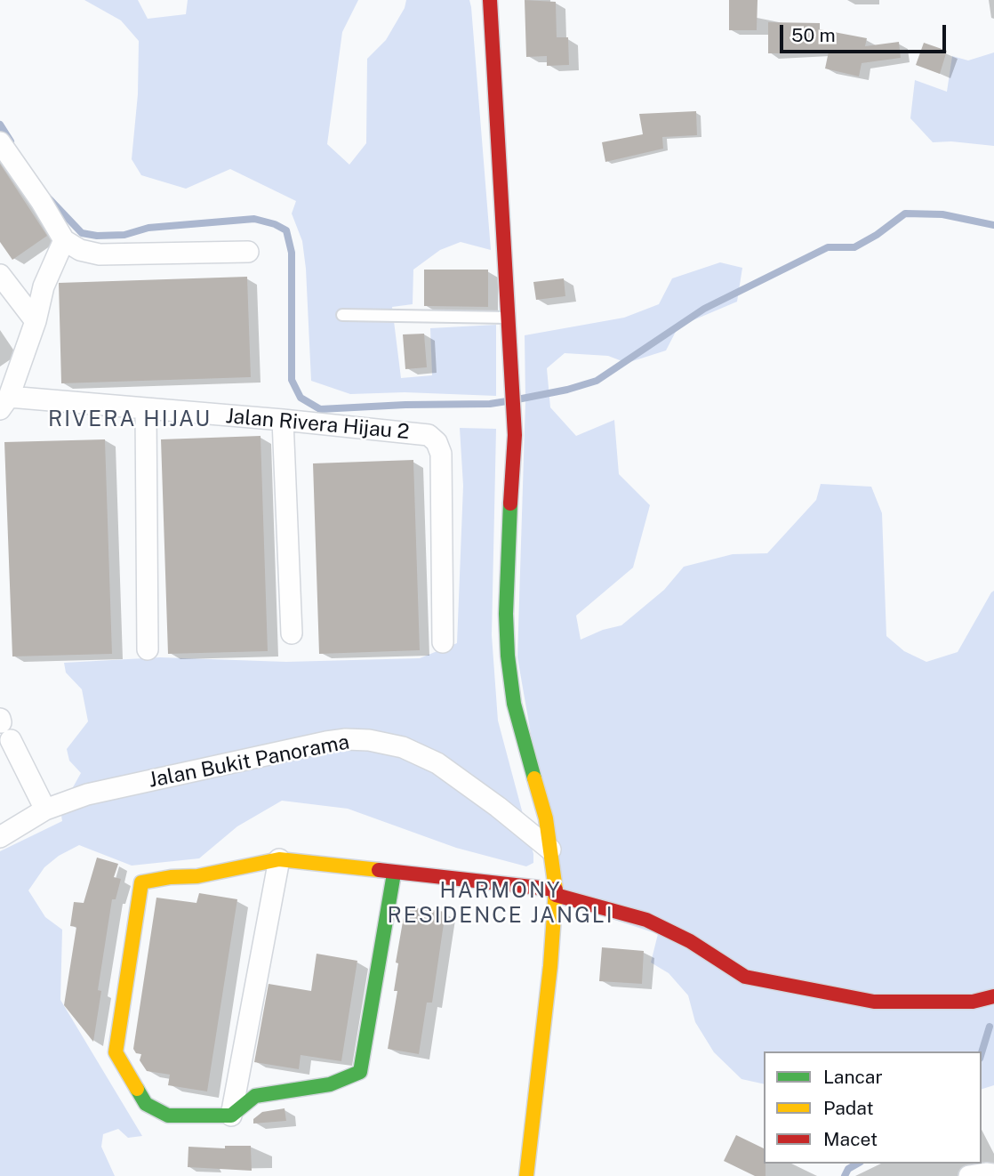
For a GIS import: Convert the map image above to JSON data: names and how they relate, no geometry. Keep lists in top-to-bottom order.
{
  "streets": {
    "street": ["Jalan Rivera Hijau 2", "Jalan Bukit Panorama"]
  },
  "districts": ["RIVERA HIJAU", "HARMONY RESIDENCE JANGLI"],
  "legend": ["Lancar", "Padat", "Macet"],
  "scale_bar": "50 m"
}
